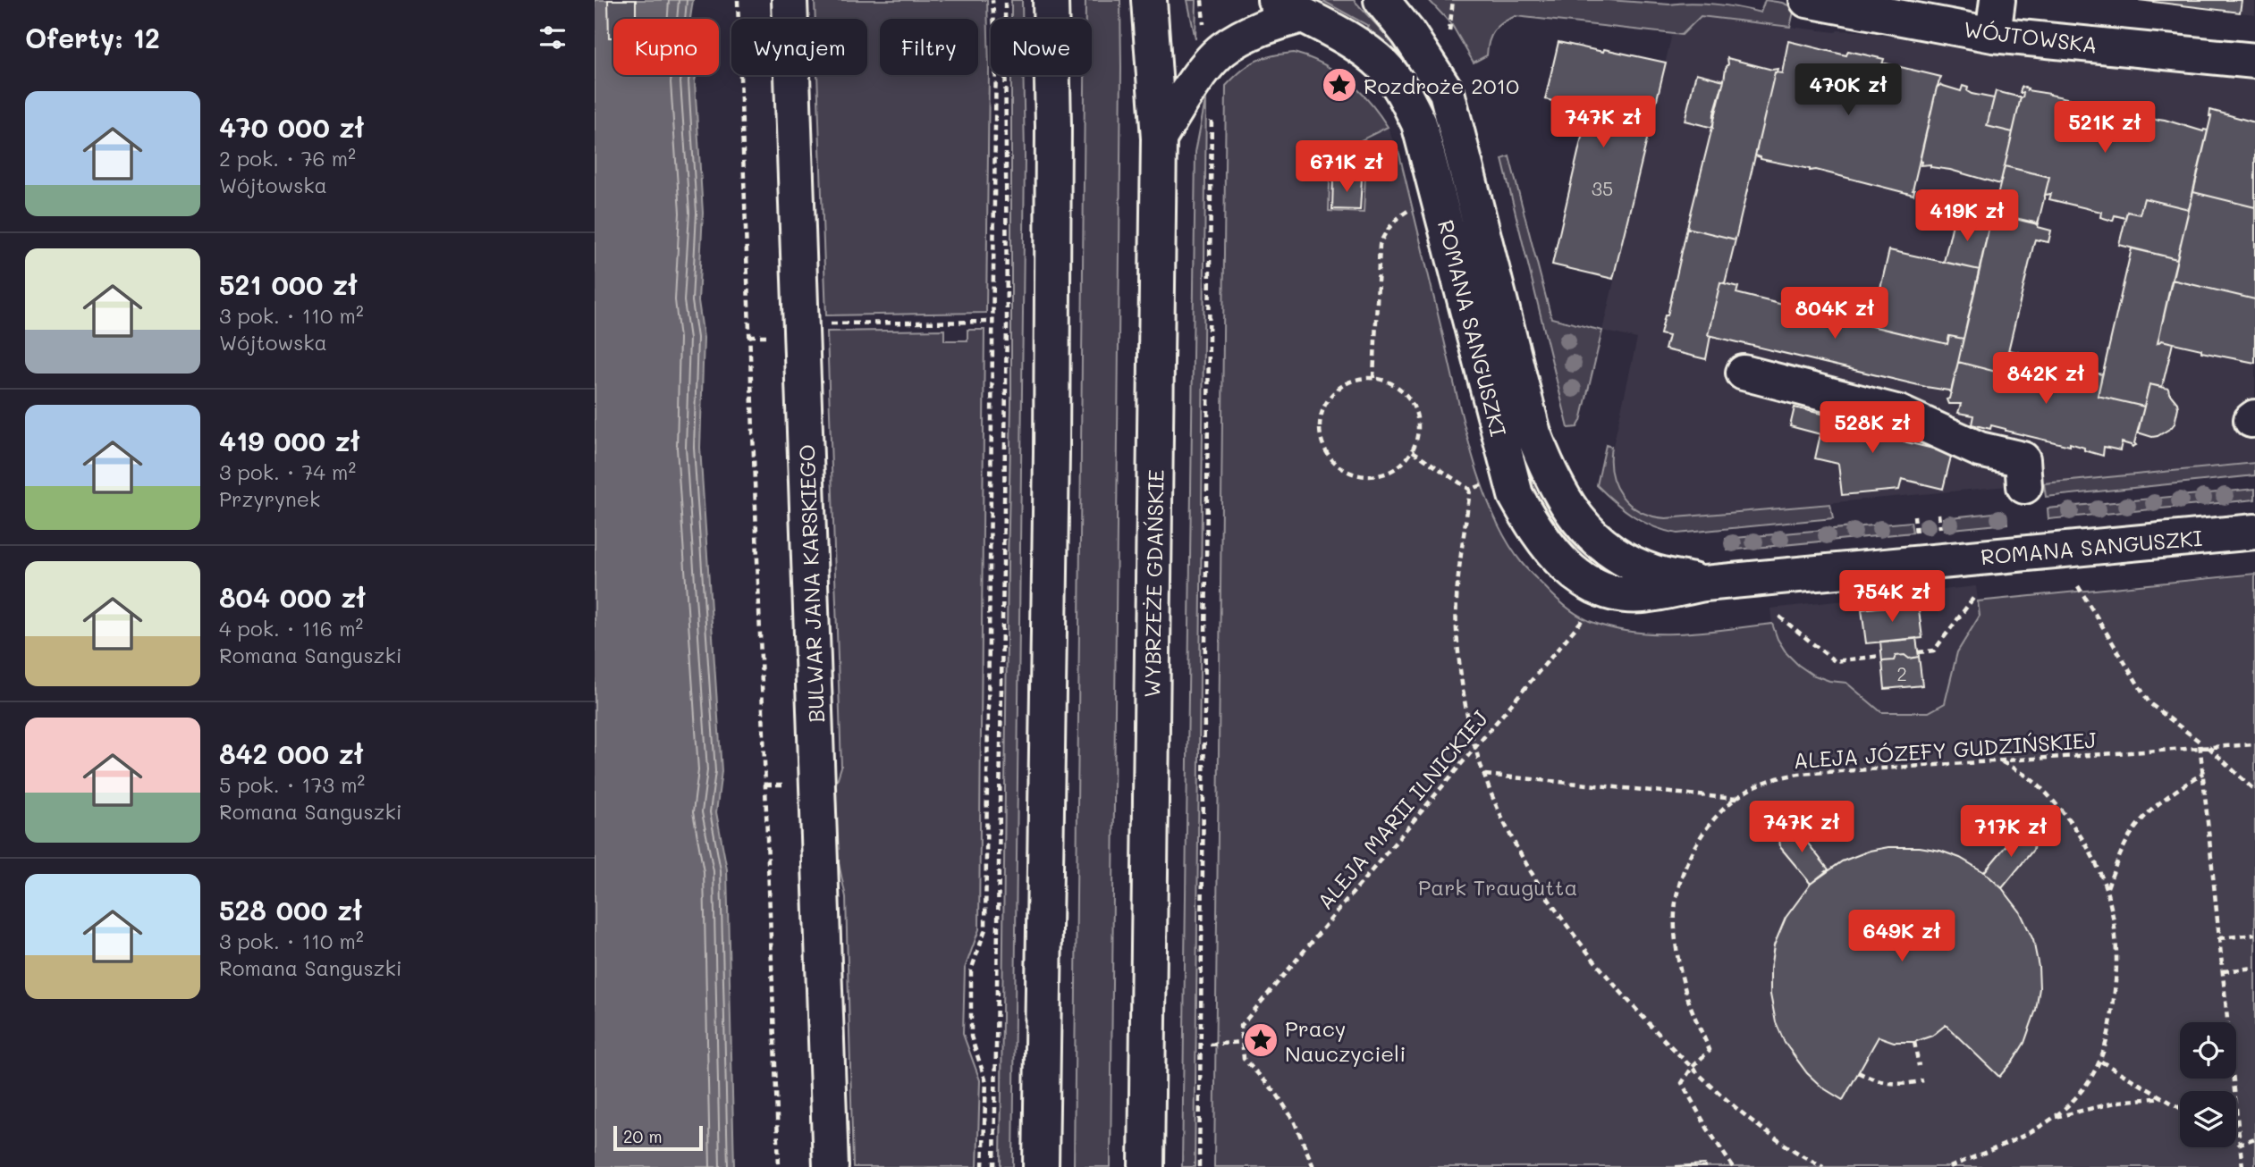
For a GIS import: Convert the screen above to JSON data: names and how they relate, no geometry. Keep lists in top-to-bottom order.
{
  "streets": {
    "street": [
      "WÓJTOWSKA",
      "ROMANA SANGUSZKI",
      "BULWAR JANA KARSKIEGO",
      "WYBRZEŻE GDAŃSKIE"
    ],
    "path": ["ALEJA JÓZEFY GUDZIŃSKIEJ", "ALEJA MARII ILNICKIEJ"]
  },
  "parks": ["Park Traugutta"],
  "places": {
    "place": ["Rozdroże 2010", "Pracy Nauczycieli"]
  },
  "house_numbers": ["35", "2"],
  "scale_bar": "20 m",
  "page": {
    "heading": "Oferty: 12",
    "chip": [
      "Kupno",
      "Wynajem",
      "Filtry",
      "Nowe"
    ],
    "price": [
      "470K zł",
      "747K zł",
      "521K zł",
      "671K zł",
      "419K zł",
      "804K zł",
      "842K zł",
      "528K zł",
      "754K zł",
      "747K zł",
      "717K zł",
      "649K zł"
    ],
    "list": [
      {
        "name": "470 000 zł",
        "note": "2 pok. · 76 m² · Wójtowska"
      },
      {
        "name": "521 000 zł",
        "note": "3 pok. · 110 m² · Wójtowska"
      },
      {
        "name": "419 000 zł",
        "note": "3 pok. · 74 m² · Przyrynek"
      },
      {
        "name": "804 000 zł",
        "note": "4 pok. · 116 m² · Romana Sanguszki"
      },
      {
        "name": "842 000 zł",
        "note": "5 pok. · 173 m² · Romana Sanguszki"
      },
      {
        "name": "528 000 zł",
        "note": "3 pok. · 110 m² · Romana Sanguszki"
      }
    ],
    "scale": "20 m"
  }
}
